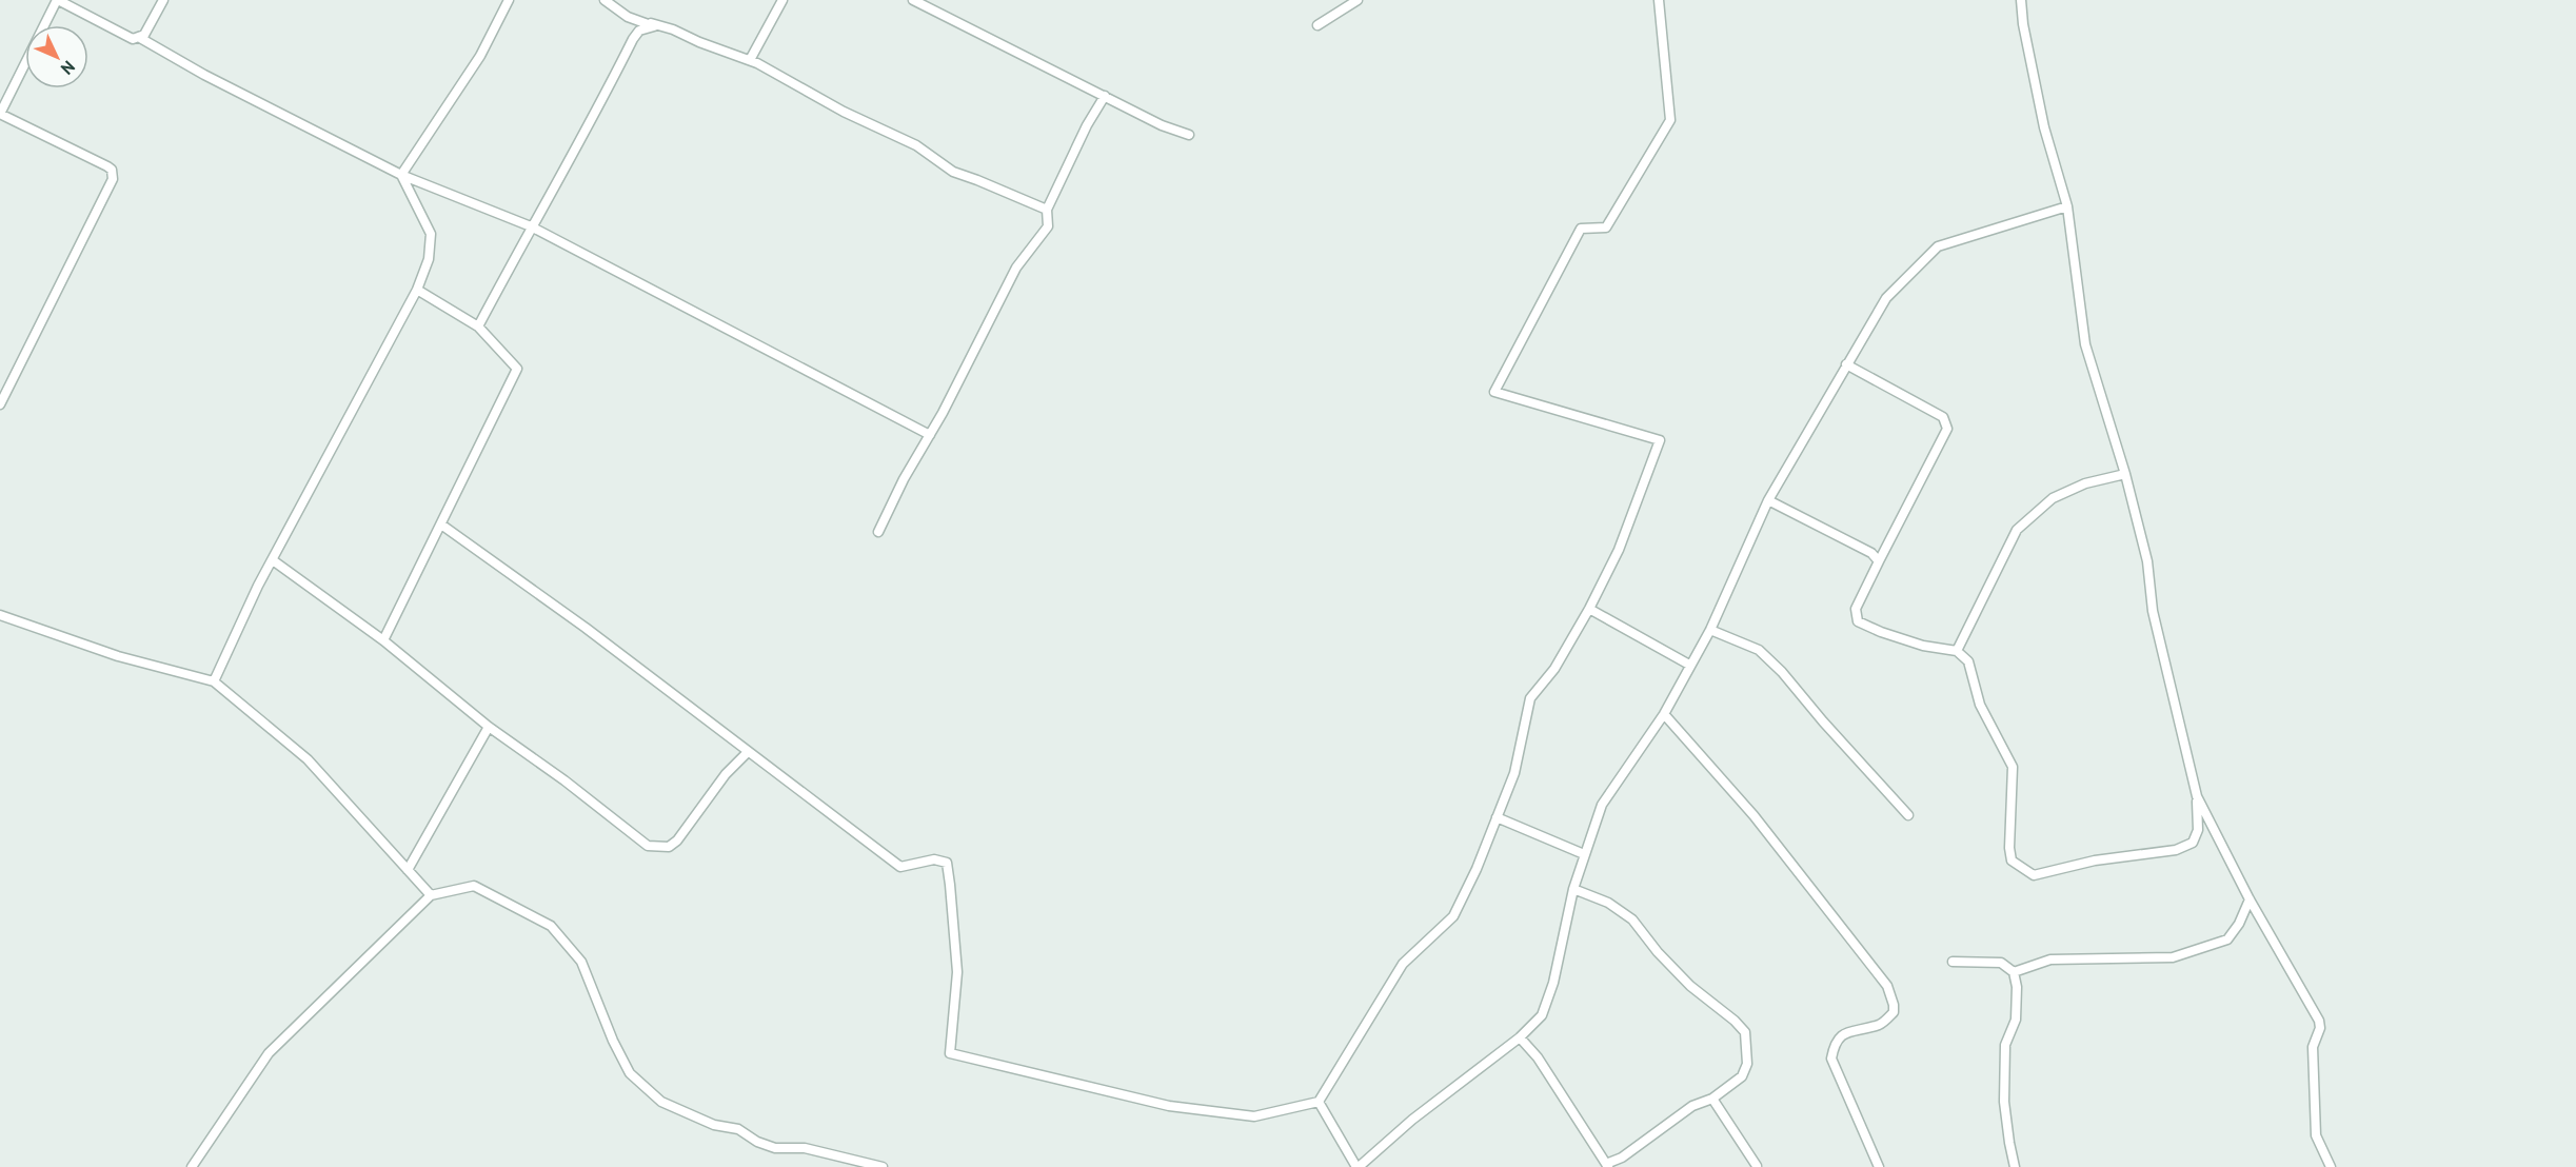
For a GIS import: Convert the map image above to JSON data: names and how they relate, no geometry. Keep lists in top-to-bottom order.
{
  "north": "bottom right"
}
